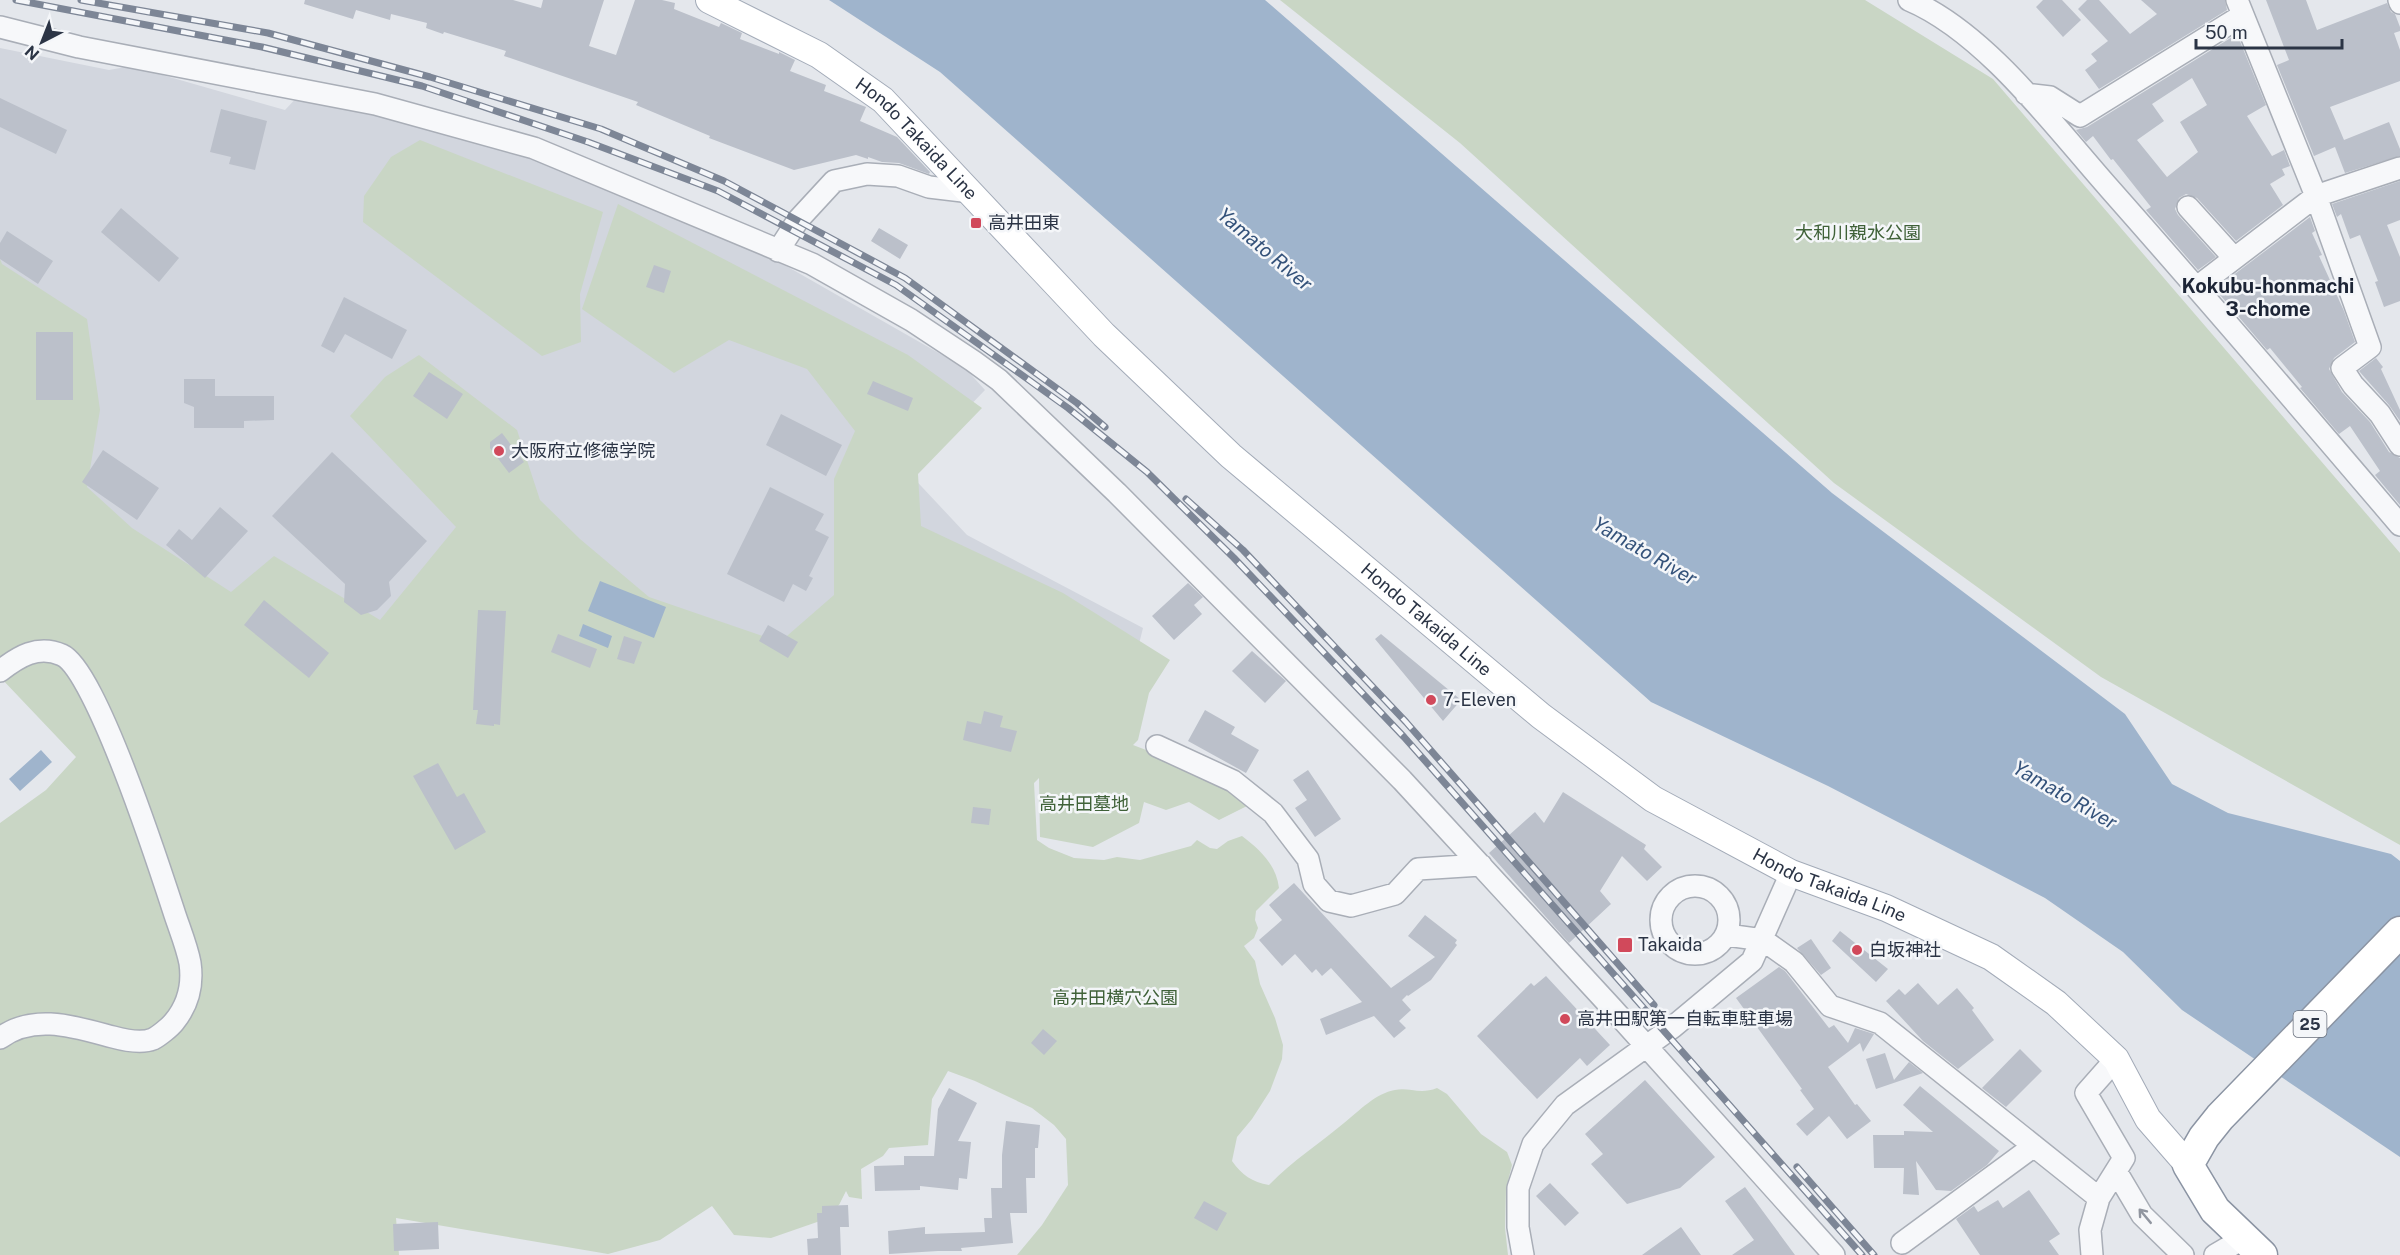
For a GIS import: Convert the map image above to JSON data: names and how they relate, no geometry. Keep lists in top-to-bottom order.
{
  "streets": {
    "highway": ["25"],
    "main road": ["Hondo Takaida Line"]
  },
  "crossings": [
    ["Hondo Takaida Line", "25"]
  ],
  "districts": ["Kokubu-honmachi 3-chome"],
  "water": ["Yamato River"],
  "parks": ["大和川親水公園", "高井田墓地", "高井田横穴公園"],
  "places": {
    "transit": ["高井田東", "Takaida"],
    "other": [
      "大阪府立修徳学院",
      "7-Eleven",
      "白坂神社",
      "高井田駅第一自転車駐車場"
    ]
  },
  "scale_bar": "50 m",
  "north": "bottom left"
}
